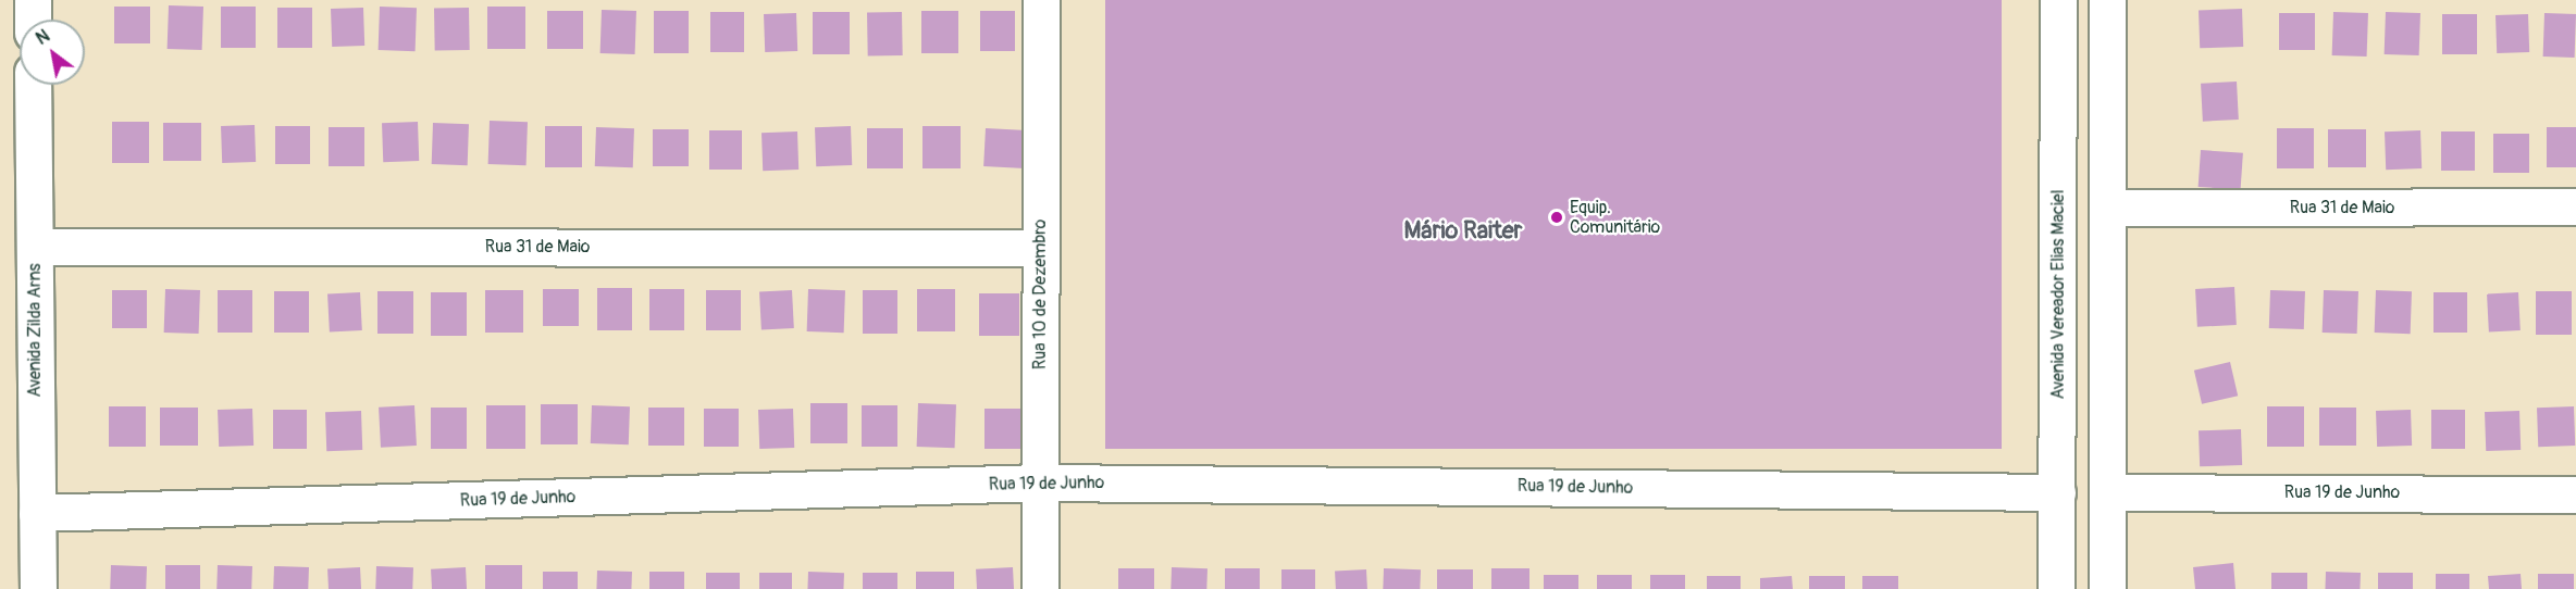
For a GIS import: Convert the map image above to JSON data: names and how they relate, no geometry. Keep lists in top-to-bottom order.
{
  "streets": {
    "street": [
      "Rua 31 de Maio",
      "Rua 10 de Dezembro",
      "Avenida Vereador Elias Maciel",
      "Avenida Zilda Arns",
      "Rua 19 de Junho"
    ]
  },
  "crossings": [
    ["Rua 31 de Maio", "Rua 10 de Dezembro"],
    ["Rua 31 de Maio", "Avenida Zilda Arns"],
    ["Rua 10 de Dezembro", "Rua 19 de Junho"],
    ["Avenida Vereador Elias Maciel", "Rua 19 de Junho"],
    ["Avenida Zilda Arns", "Rua 19 de Junho"]
  ],
  "districts": ["Mário Raiter"],
  "places": ["Equip. Comunitário"],
  "north": "top left"
}
